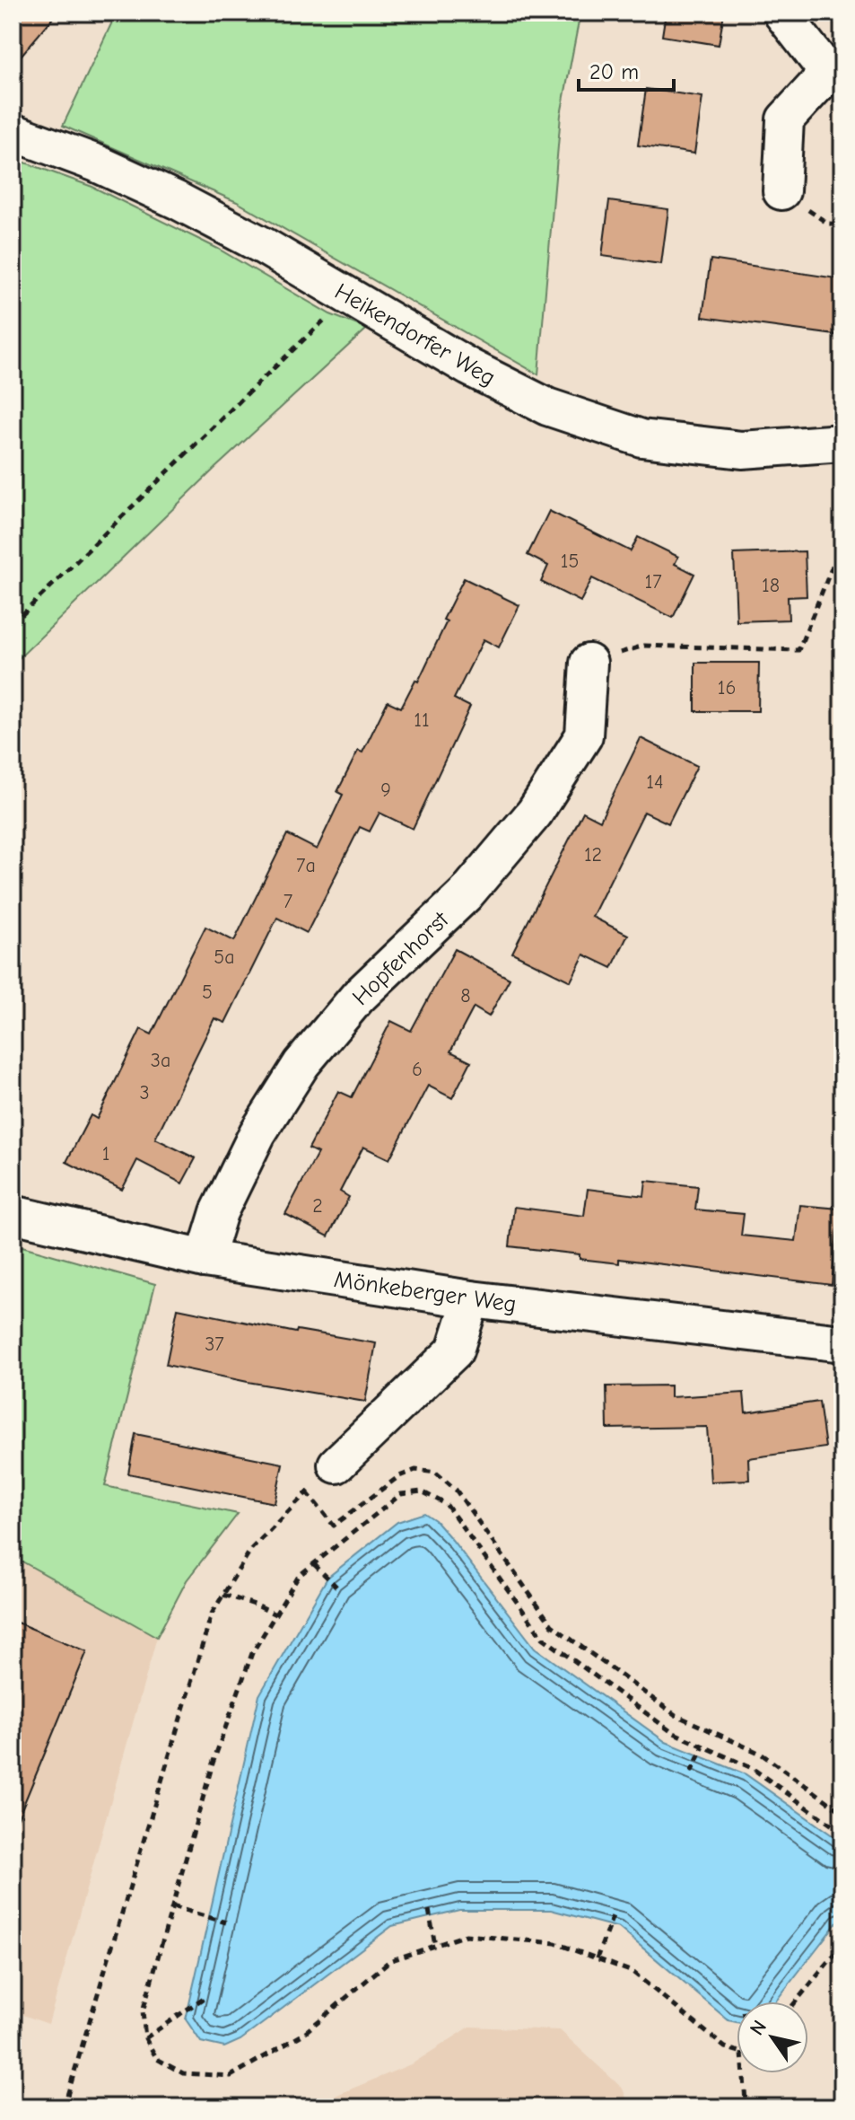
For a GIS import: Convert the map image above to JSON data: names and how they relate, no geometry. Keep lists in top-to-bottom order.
{
  "streets": {
    "street": ["Heikendorfer Weg", "Hopfenhorst", "Mönkeberger Weg"]
  },
  "crossings": [
    ["Hopfenhorst", "Mönkeberger Weg"]
  ],
  "house_numbers": [
    "15",
    "17",
    "18",
    "16",
    "11",
    "14",
    "9",
    "12",
    "7a",
    "7",
    "5a",
    "5",
    "8",
    "3a",
    "6",
    "3",
    "1",
    "2",
    "37"
  ],
  "scale_bar": "20 m",
  "north": "top left"
}
